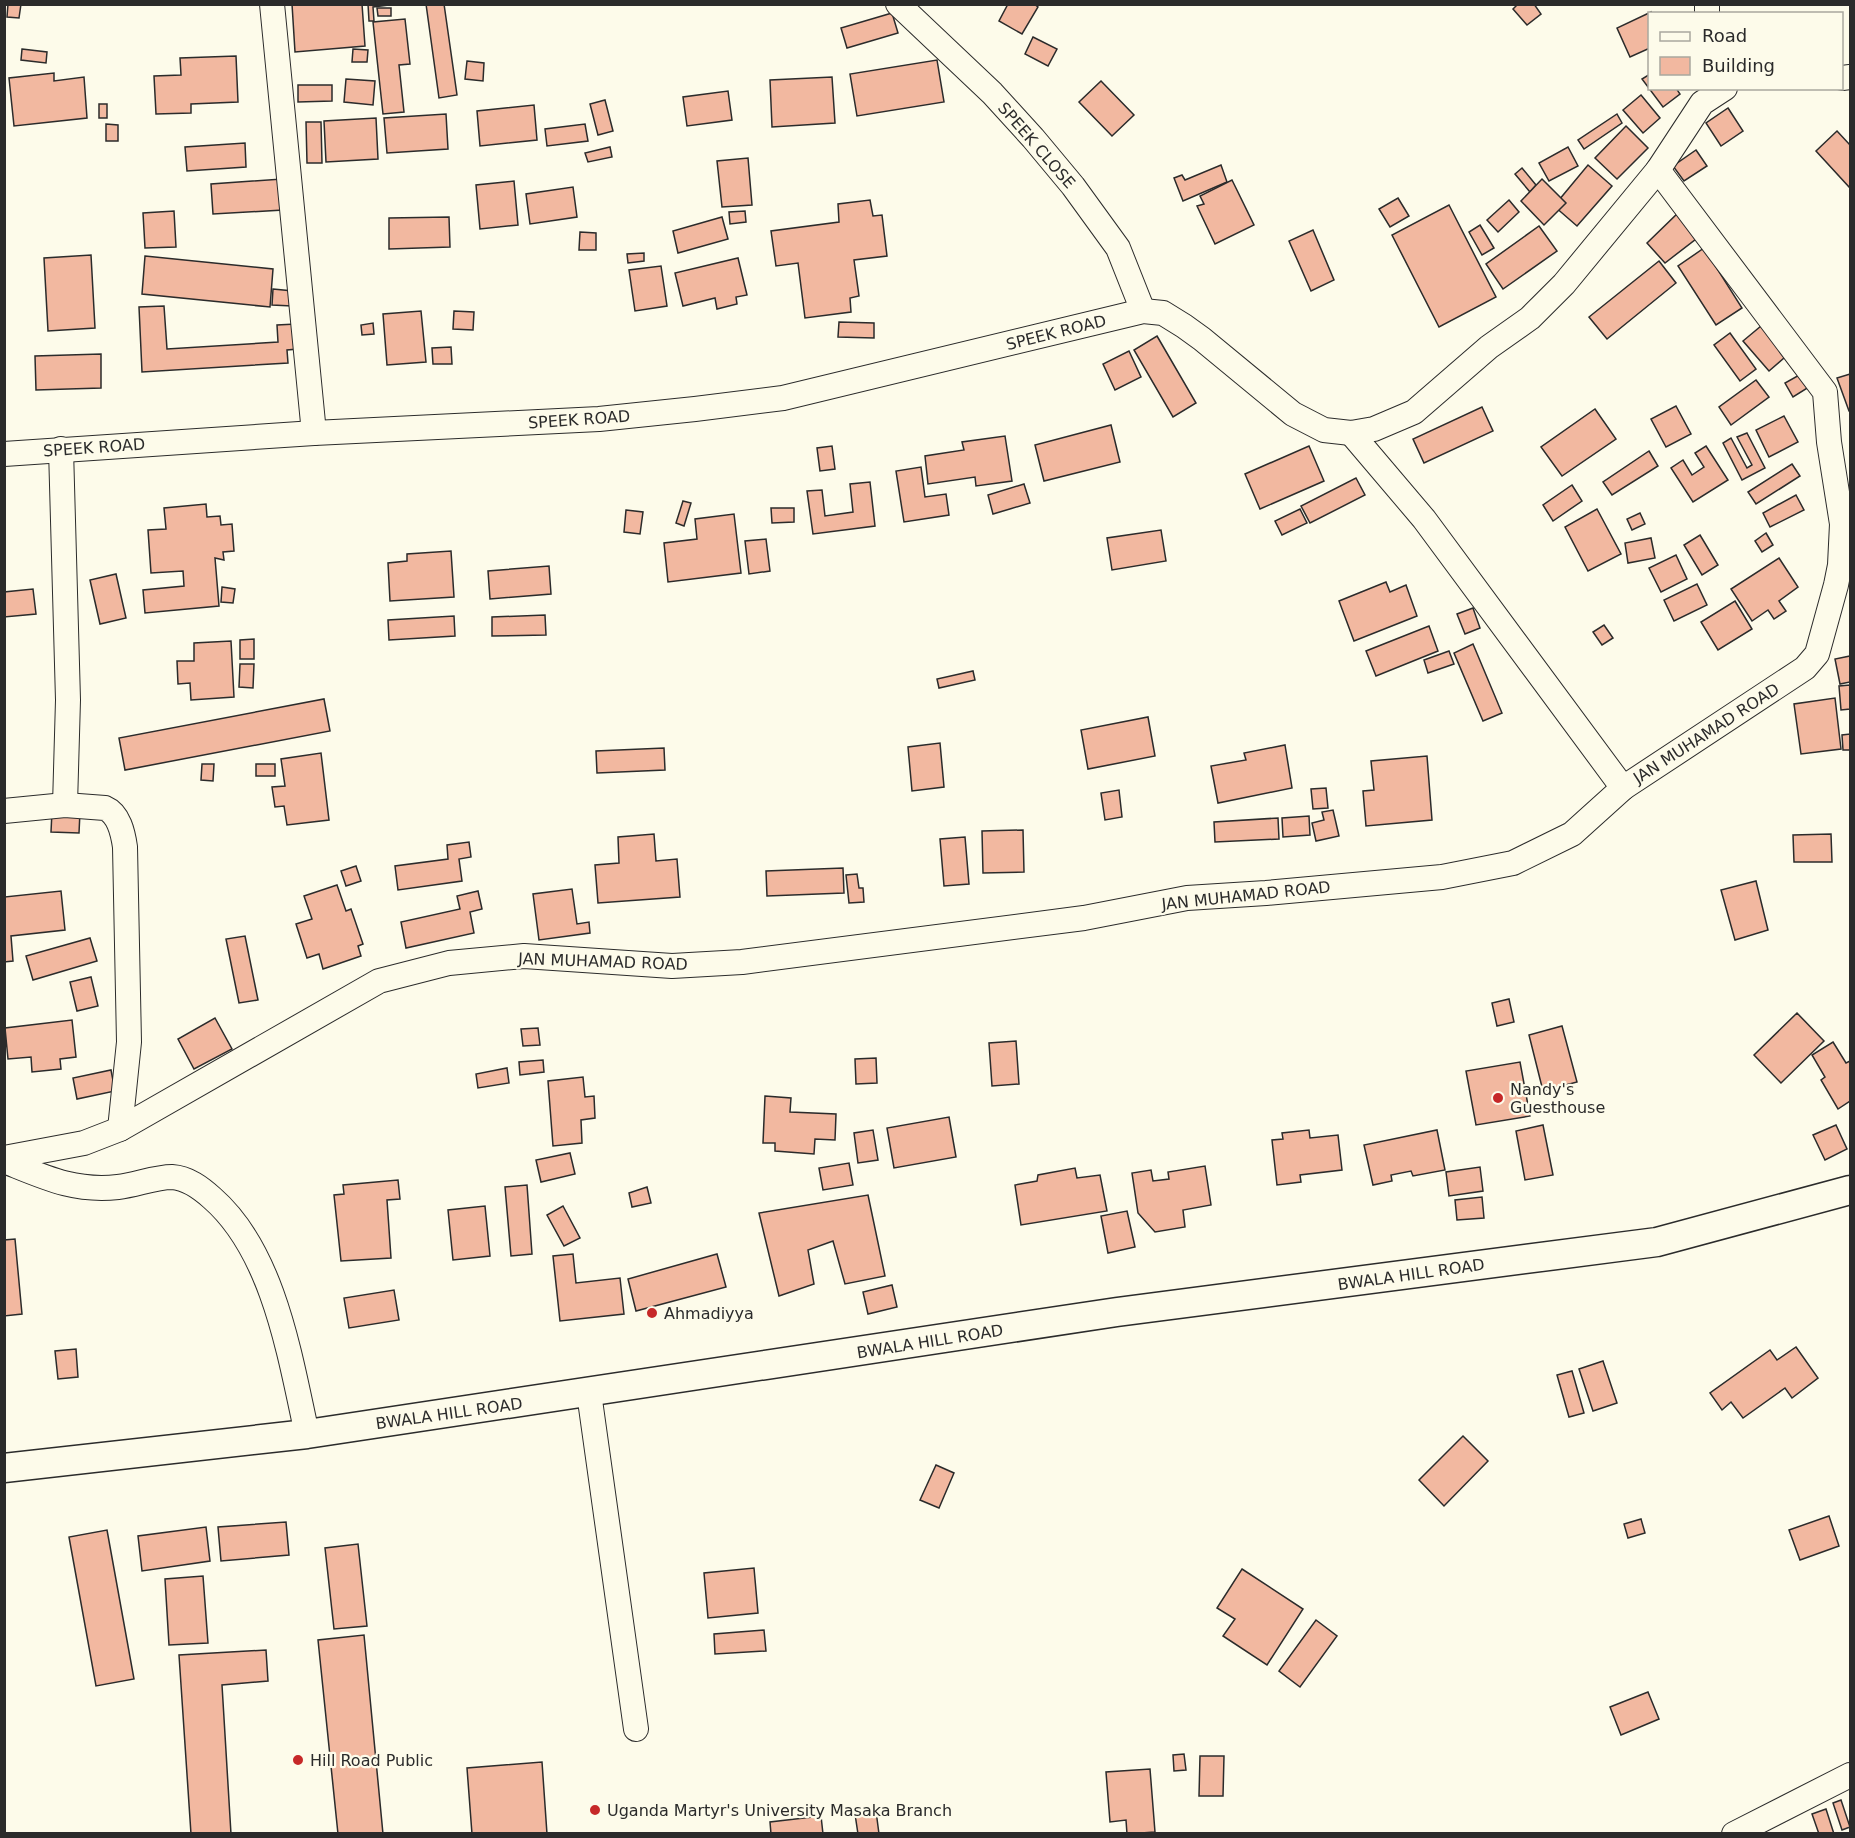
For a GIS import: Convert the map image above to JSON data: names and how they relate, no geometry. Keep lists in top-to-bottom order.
{
  "streets": {
    "street": [
      "SPEEK CLOSE",
      "SPEEK ROAD",
      "JAN MUHAMAD ROAD",
      "BWALA HILL ROAD"
    ]
  },
  "crossings": [
    ["SPEEK CLOSE", "SPEEK ROAD"]
  ],
  "places": [
    "Nandy's Guesthouse",
    "Ahmadiyya",
    "Hill Road Public",
    "Uganda Martyr's University Masaka Branch"
  ],
  "legend": ["Road", "Building"]
}
